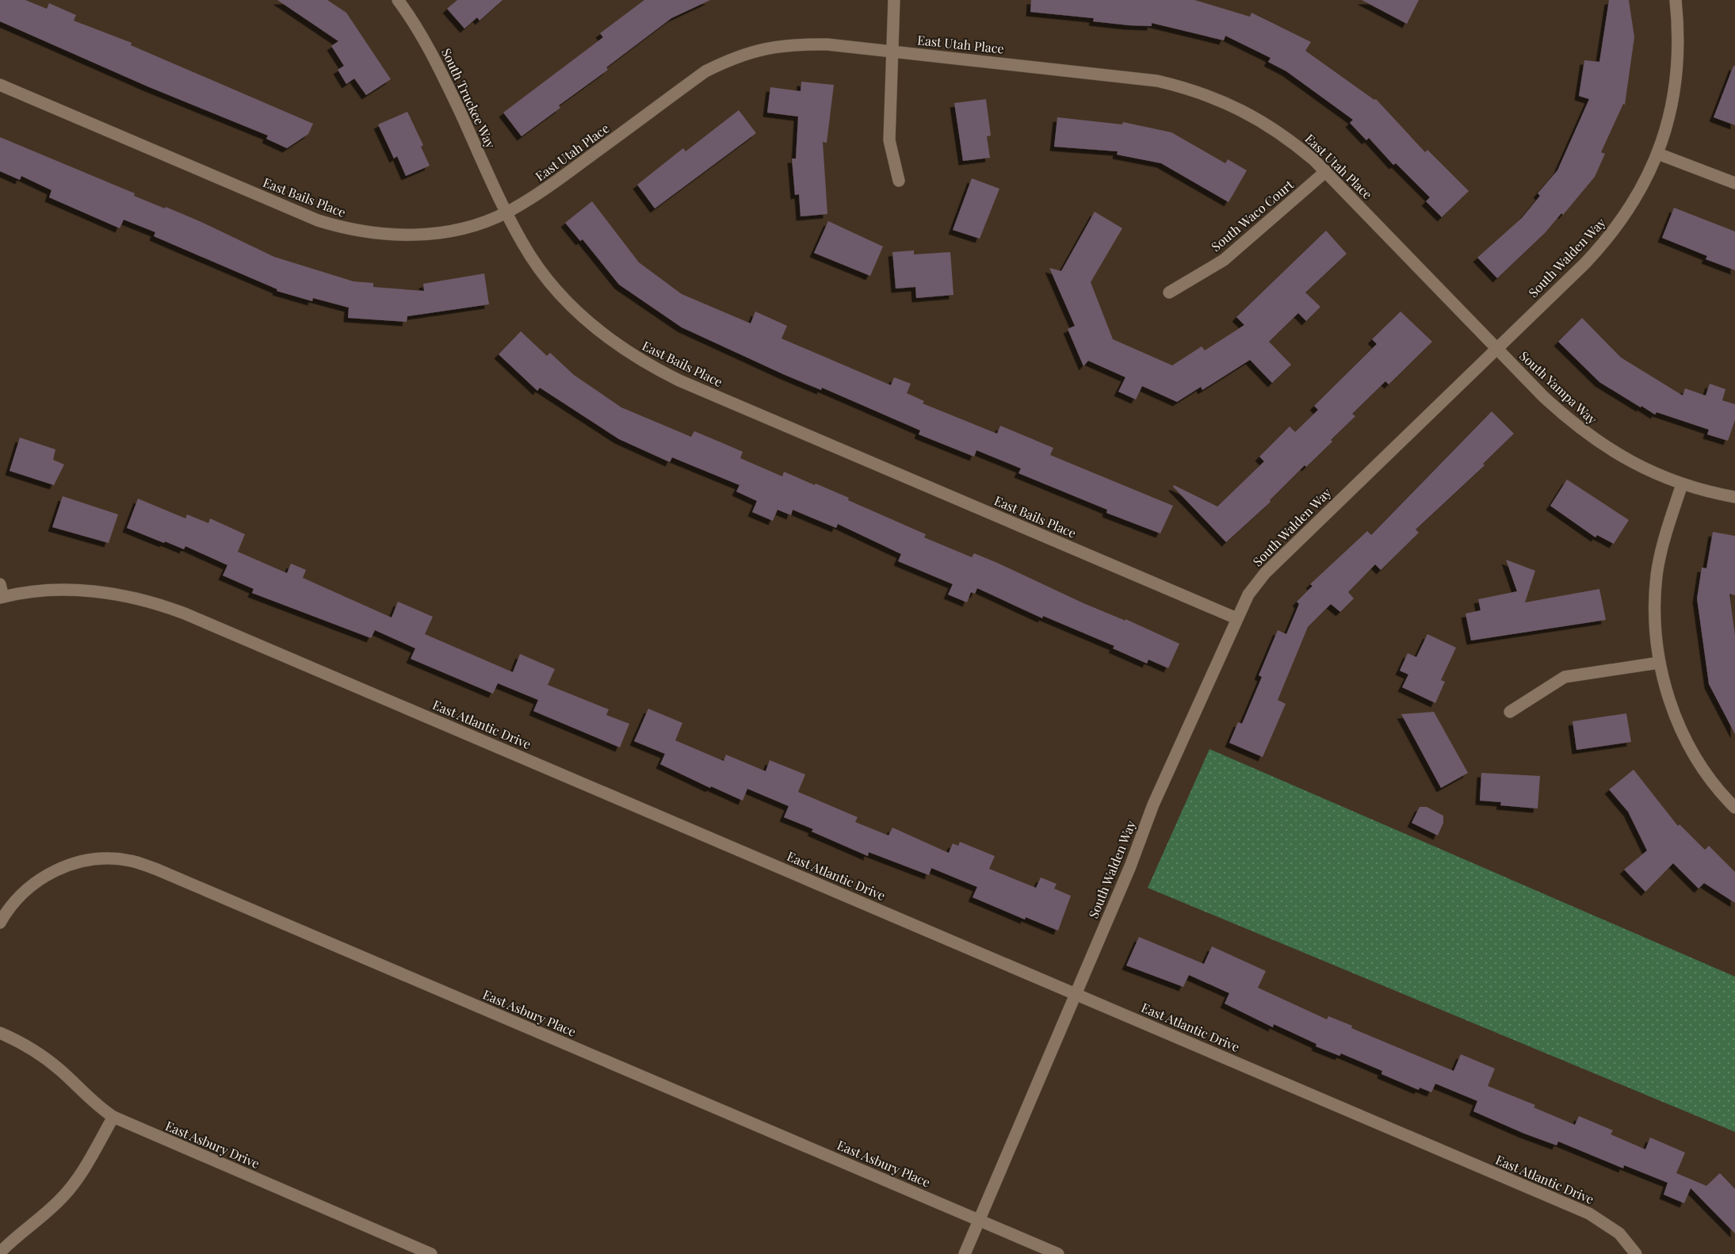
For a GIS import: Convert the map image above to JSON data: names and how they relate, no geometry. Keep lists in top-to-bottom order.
{
  "streets": {
    "street": [
      "East Utah Place",
      "South Truckee Way",
      "East Bails Place",
      "South Waco Court",
      "South Walden Way",
      "South Yampa Way",
      "East Atlantic Drive",
      "East Asbury Place",
      "East Asbury Drive"
    ]
  },
  "crossings": [
    ["East Utah Place", "South Truckee Way"],
    ["East Utah Place", "East Bails Place"],
    ["East Utah Place", "South Waco Court"],
    ["East Utah Place", "South Walden Way"],
    ["East Utah Place", "South Yampa Way"],
    ["South Truckee Way", "East Bails Place"],
    ["East Bails Place", "South Walden Way"],
    ["South Walden Way", "South Yampa Way"],
    ["South Walden Way", "East Atlantic Drive"],
    ["South Walden Way", "East Asbury Place"]
  ]
}
